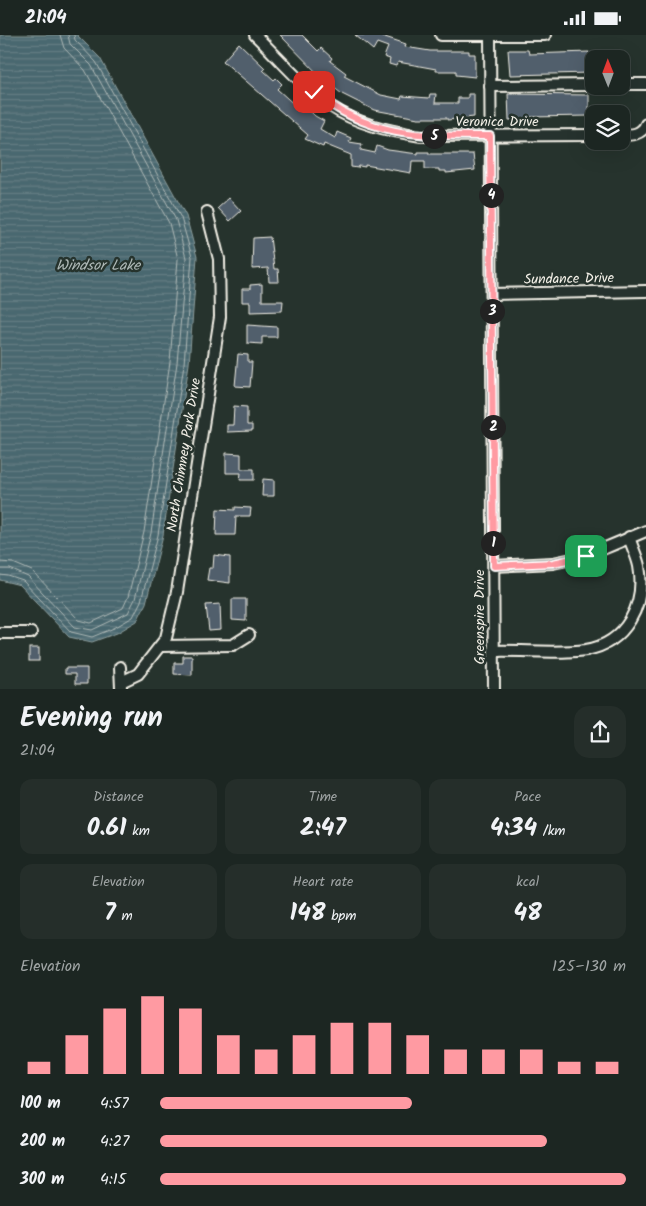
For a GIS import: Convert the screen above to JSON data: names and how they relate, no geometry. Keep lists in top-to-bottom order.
{
  "streets": {
    "street": [
      "Veronica Drive",
      "Sundance Drive",
      "North Chimney Park Drive",
      "Greenspire Drive"
    ]
  },
  "crossings": [
    ["Veronica Drive", "Greenspire Drive"],
    ["Sundance Drive", "Greenspire Drive"]
  ],
  "water": ["Windsor Lake"],
  "north": "top",
  "page": {
    "status": "21:04",
    "pins": [
      "5",
      "4",
      "3",
      "2",
      "1"
    ],
    "heading": ["Evening run", "21:04"],
    "stats": [
      ["Distance", "0.61 km"],
      ["Time", "2:47"],
      ["Pace", "4:34 /km"],
      ["Elevation", "7 m"],
      ["Heart rate", "148 bpm"],
      ["kcal", "48"]
    ],
    "chart": ["Elevation", "125–130 m"],
    "list": [
      {
        "name": "100 m",
        "note": "4:57"
      },
      {
        "name": "200 m",
        "note": "4:27"
      },
      {
        "name": "300 m",
        "note": "4:15"
      }
    ]
  }
}
